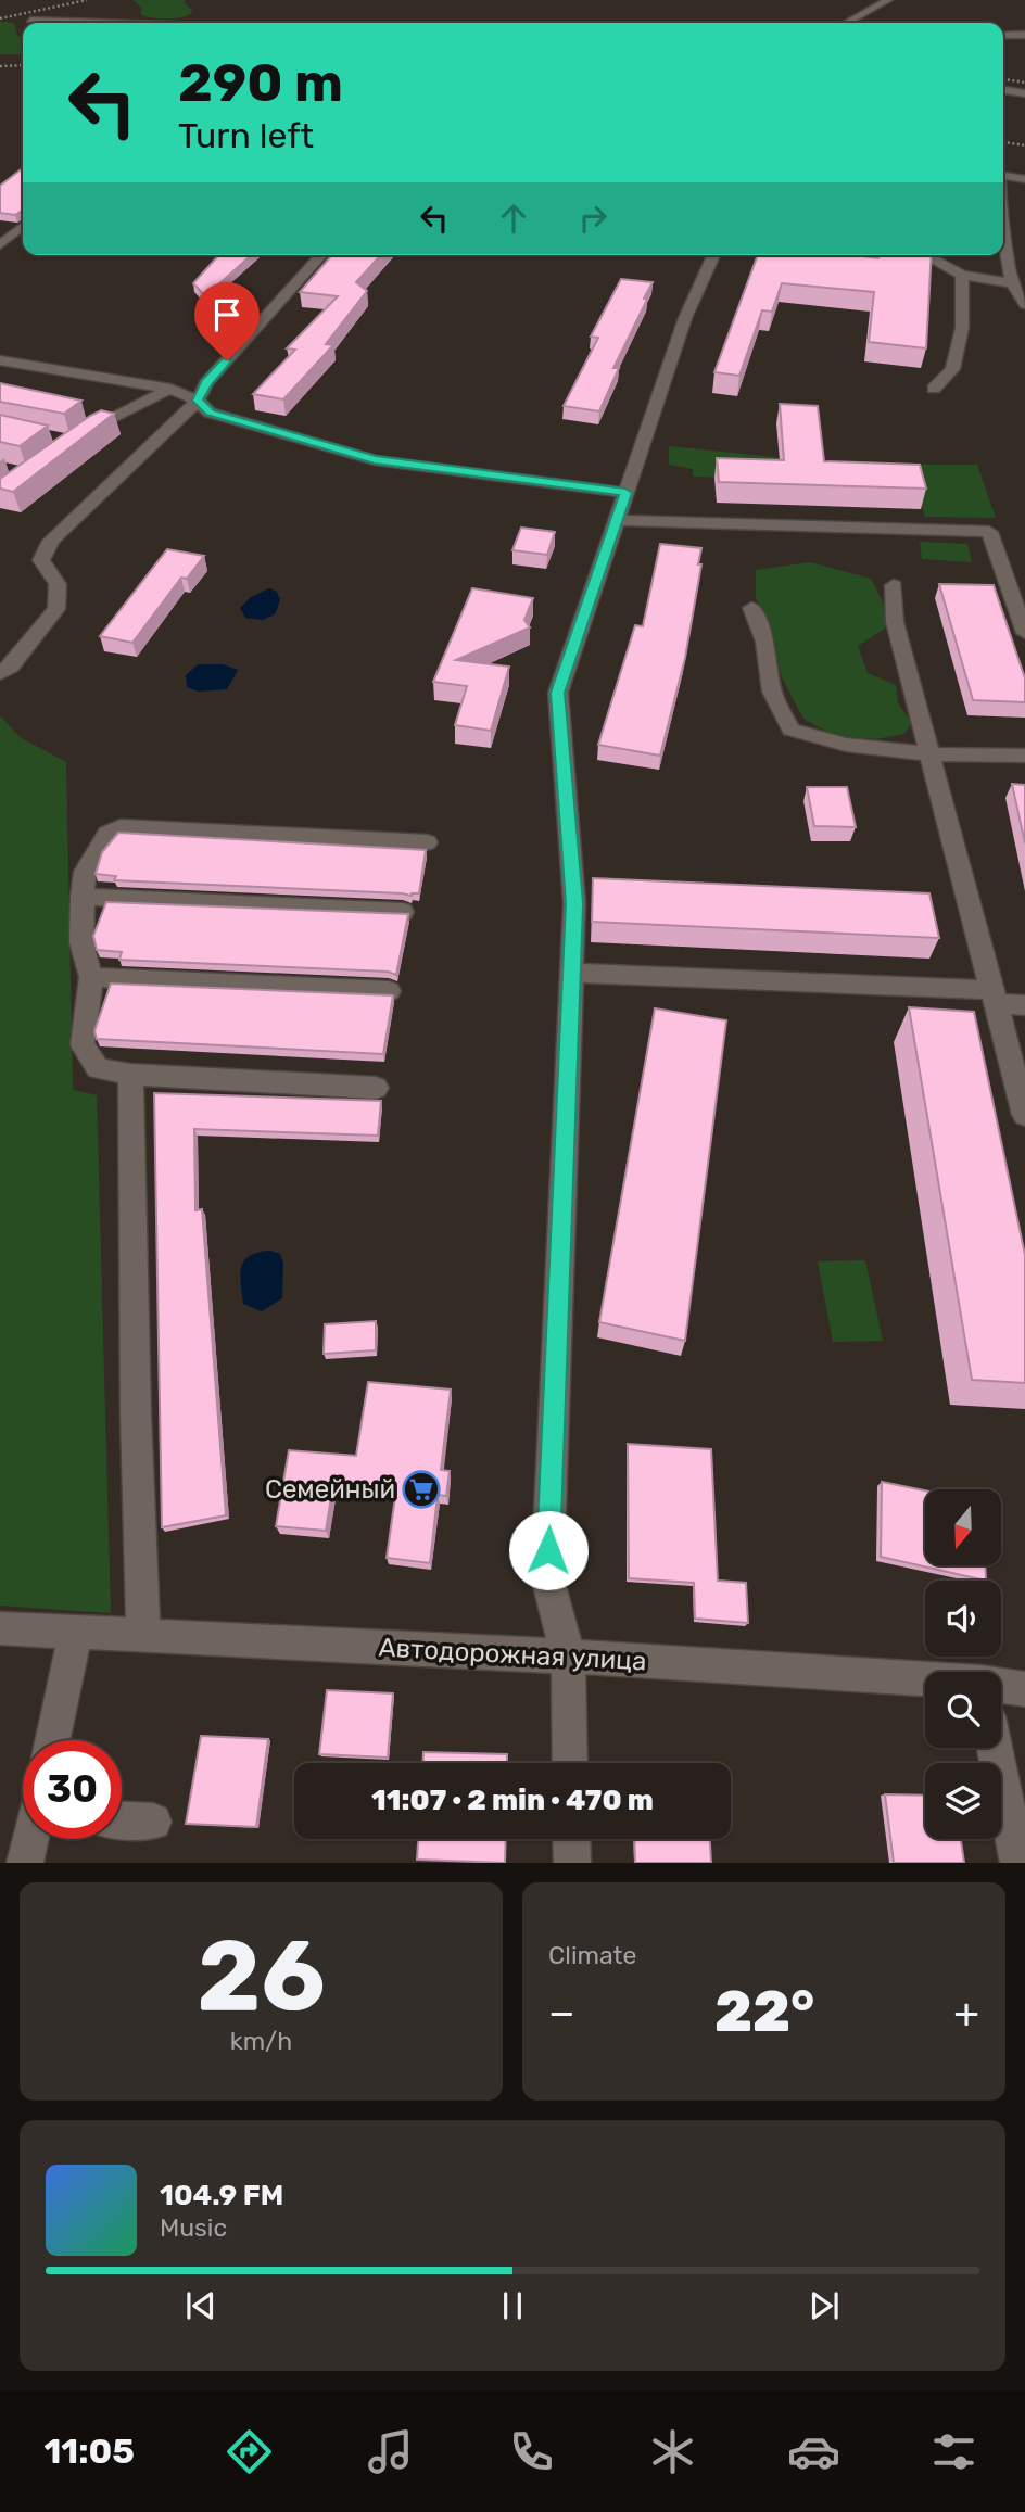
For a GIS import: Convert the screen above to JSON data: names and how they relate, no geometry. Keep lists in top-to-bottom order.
{
  "streets": {
    "street": ["Автодорожная улица"]
  },
  "places": {
    "supermarket": ["Семейный"]
  },
  "north": "bottom",
  "page": {
    "turn": ["290 m", "Turn left"],
    "limit": "30",
    "trip": "11:07 · 2 min · 470 m",
    "tile": [
      ["26", "km/h"],
      "Climate"
    ],
    "heat": ["−", "22°", "+"],
    "song": ["104.9 FM", "Music"],
    "tabs": "11:05"
  }
}
